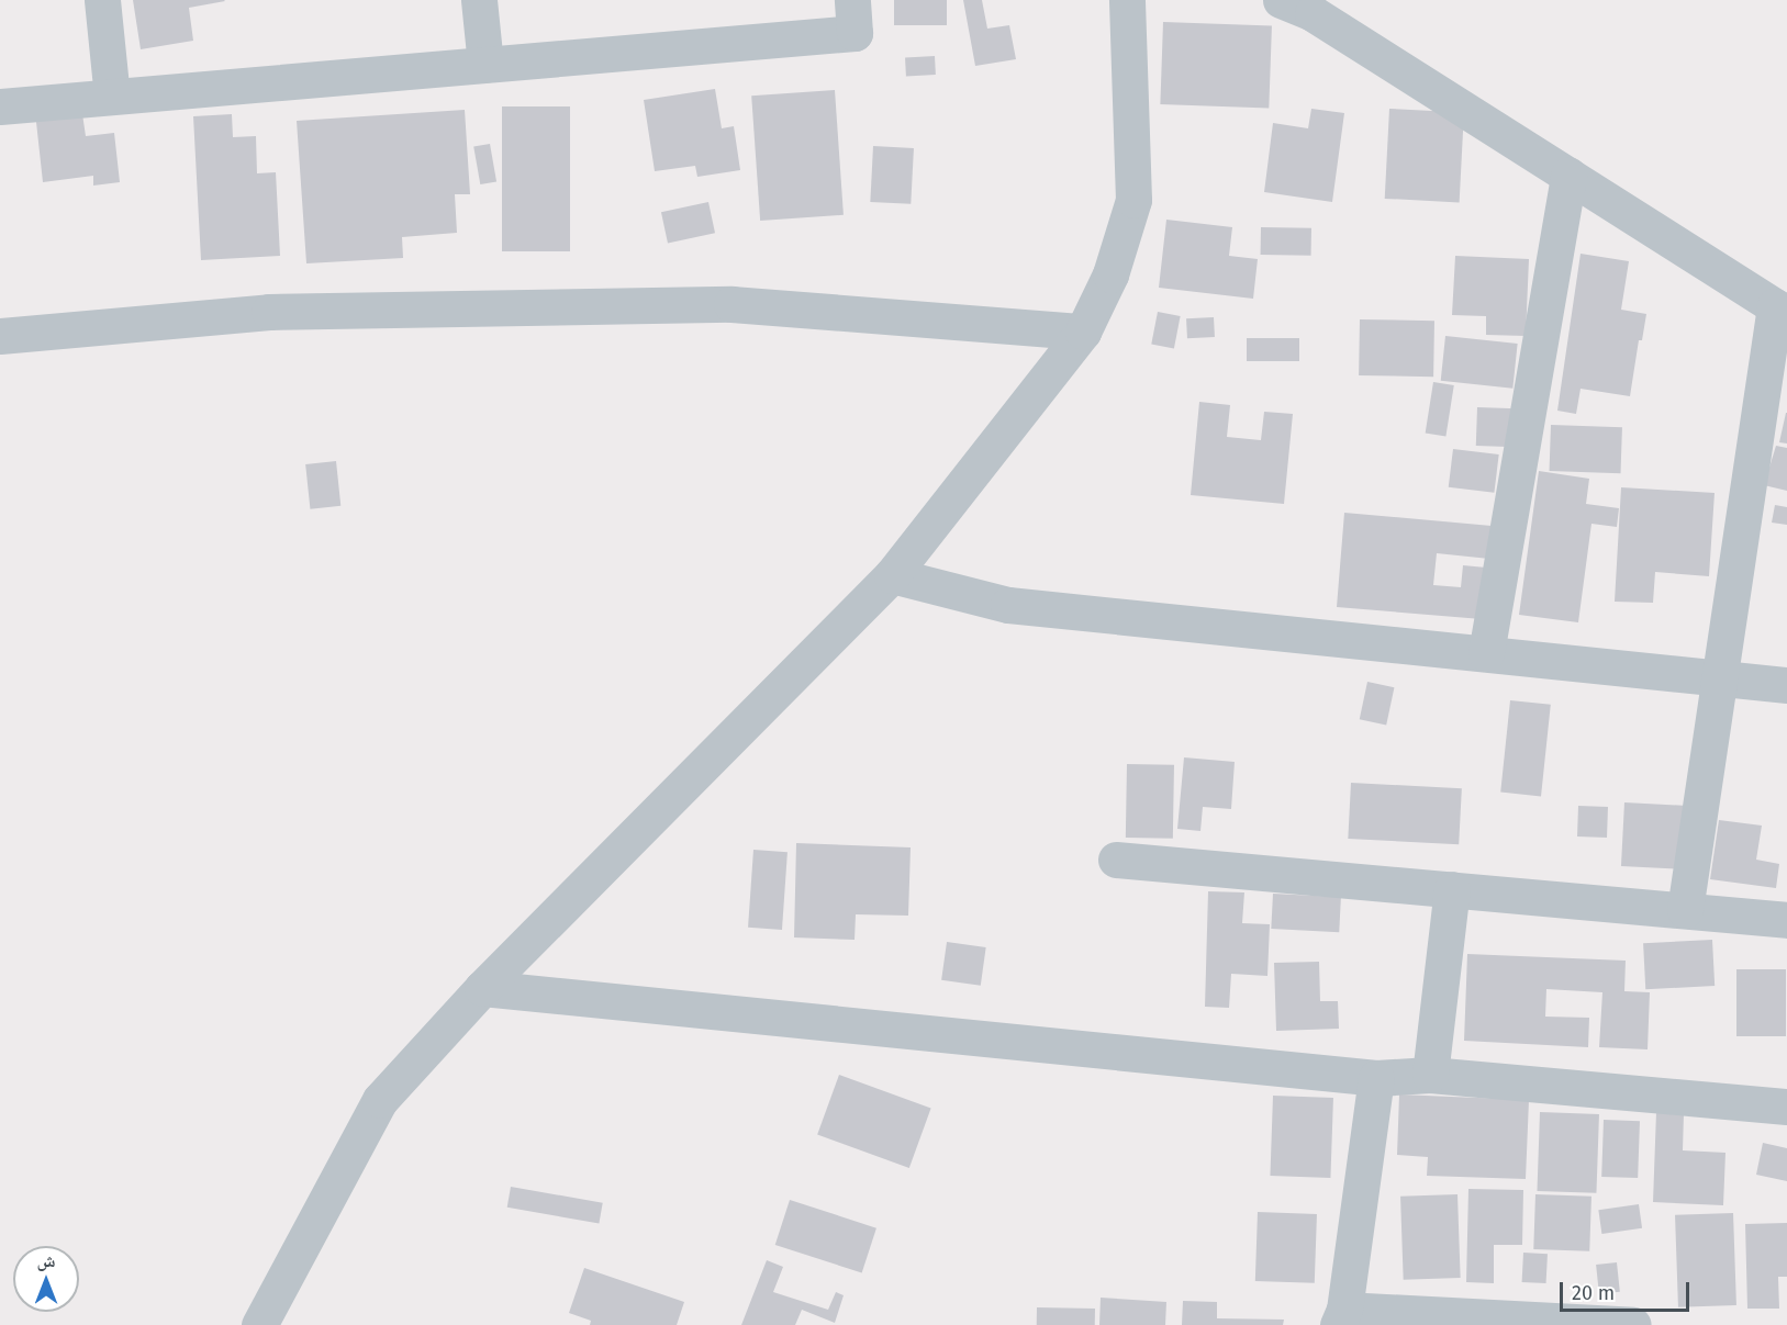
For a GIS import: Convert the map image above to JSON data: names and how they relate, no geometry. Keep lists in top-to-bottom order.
{
  "scale_bar": "20 m",
  "north": "top"
}
